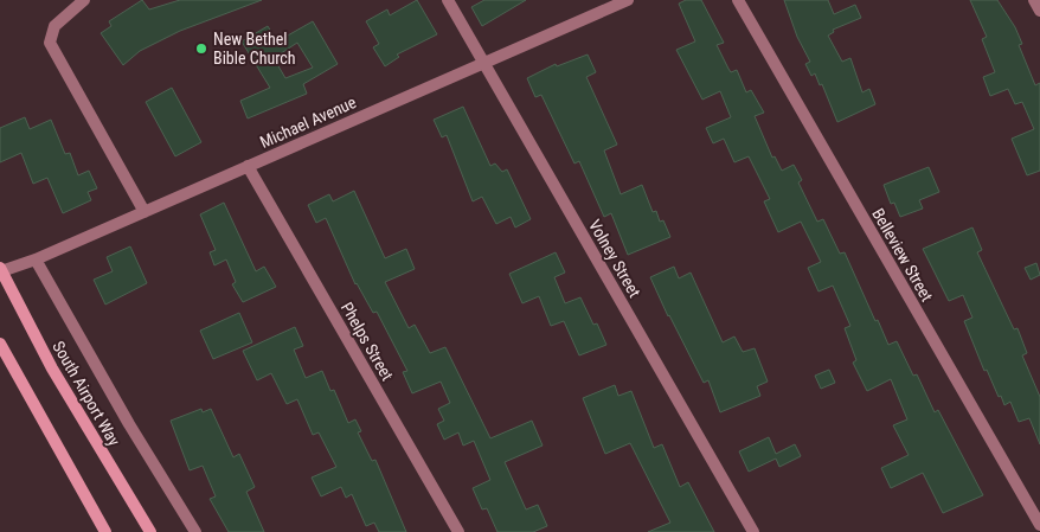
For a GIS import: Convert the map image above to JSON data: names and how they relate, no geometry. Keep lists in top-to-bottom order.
{
  "streets": {
    "main road": ["South Airport Way"],
    "street": [
      "Michael Avenue",
      "Belleview Street",
      "Volney Street",
      "Phelps Street"
    ]
  },
  "crossings": [
    ["Michael Avenue", "Volney Street"],
    ["Michael Avenue", "Phelps Street"],
    ["Michael Avenue", "South Airport Way"]
  ],
  "places": ["New Bethel Bible Church"]
}
